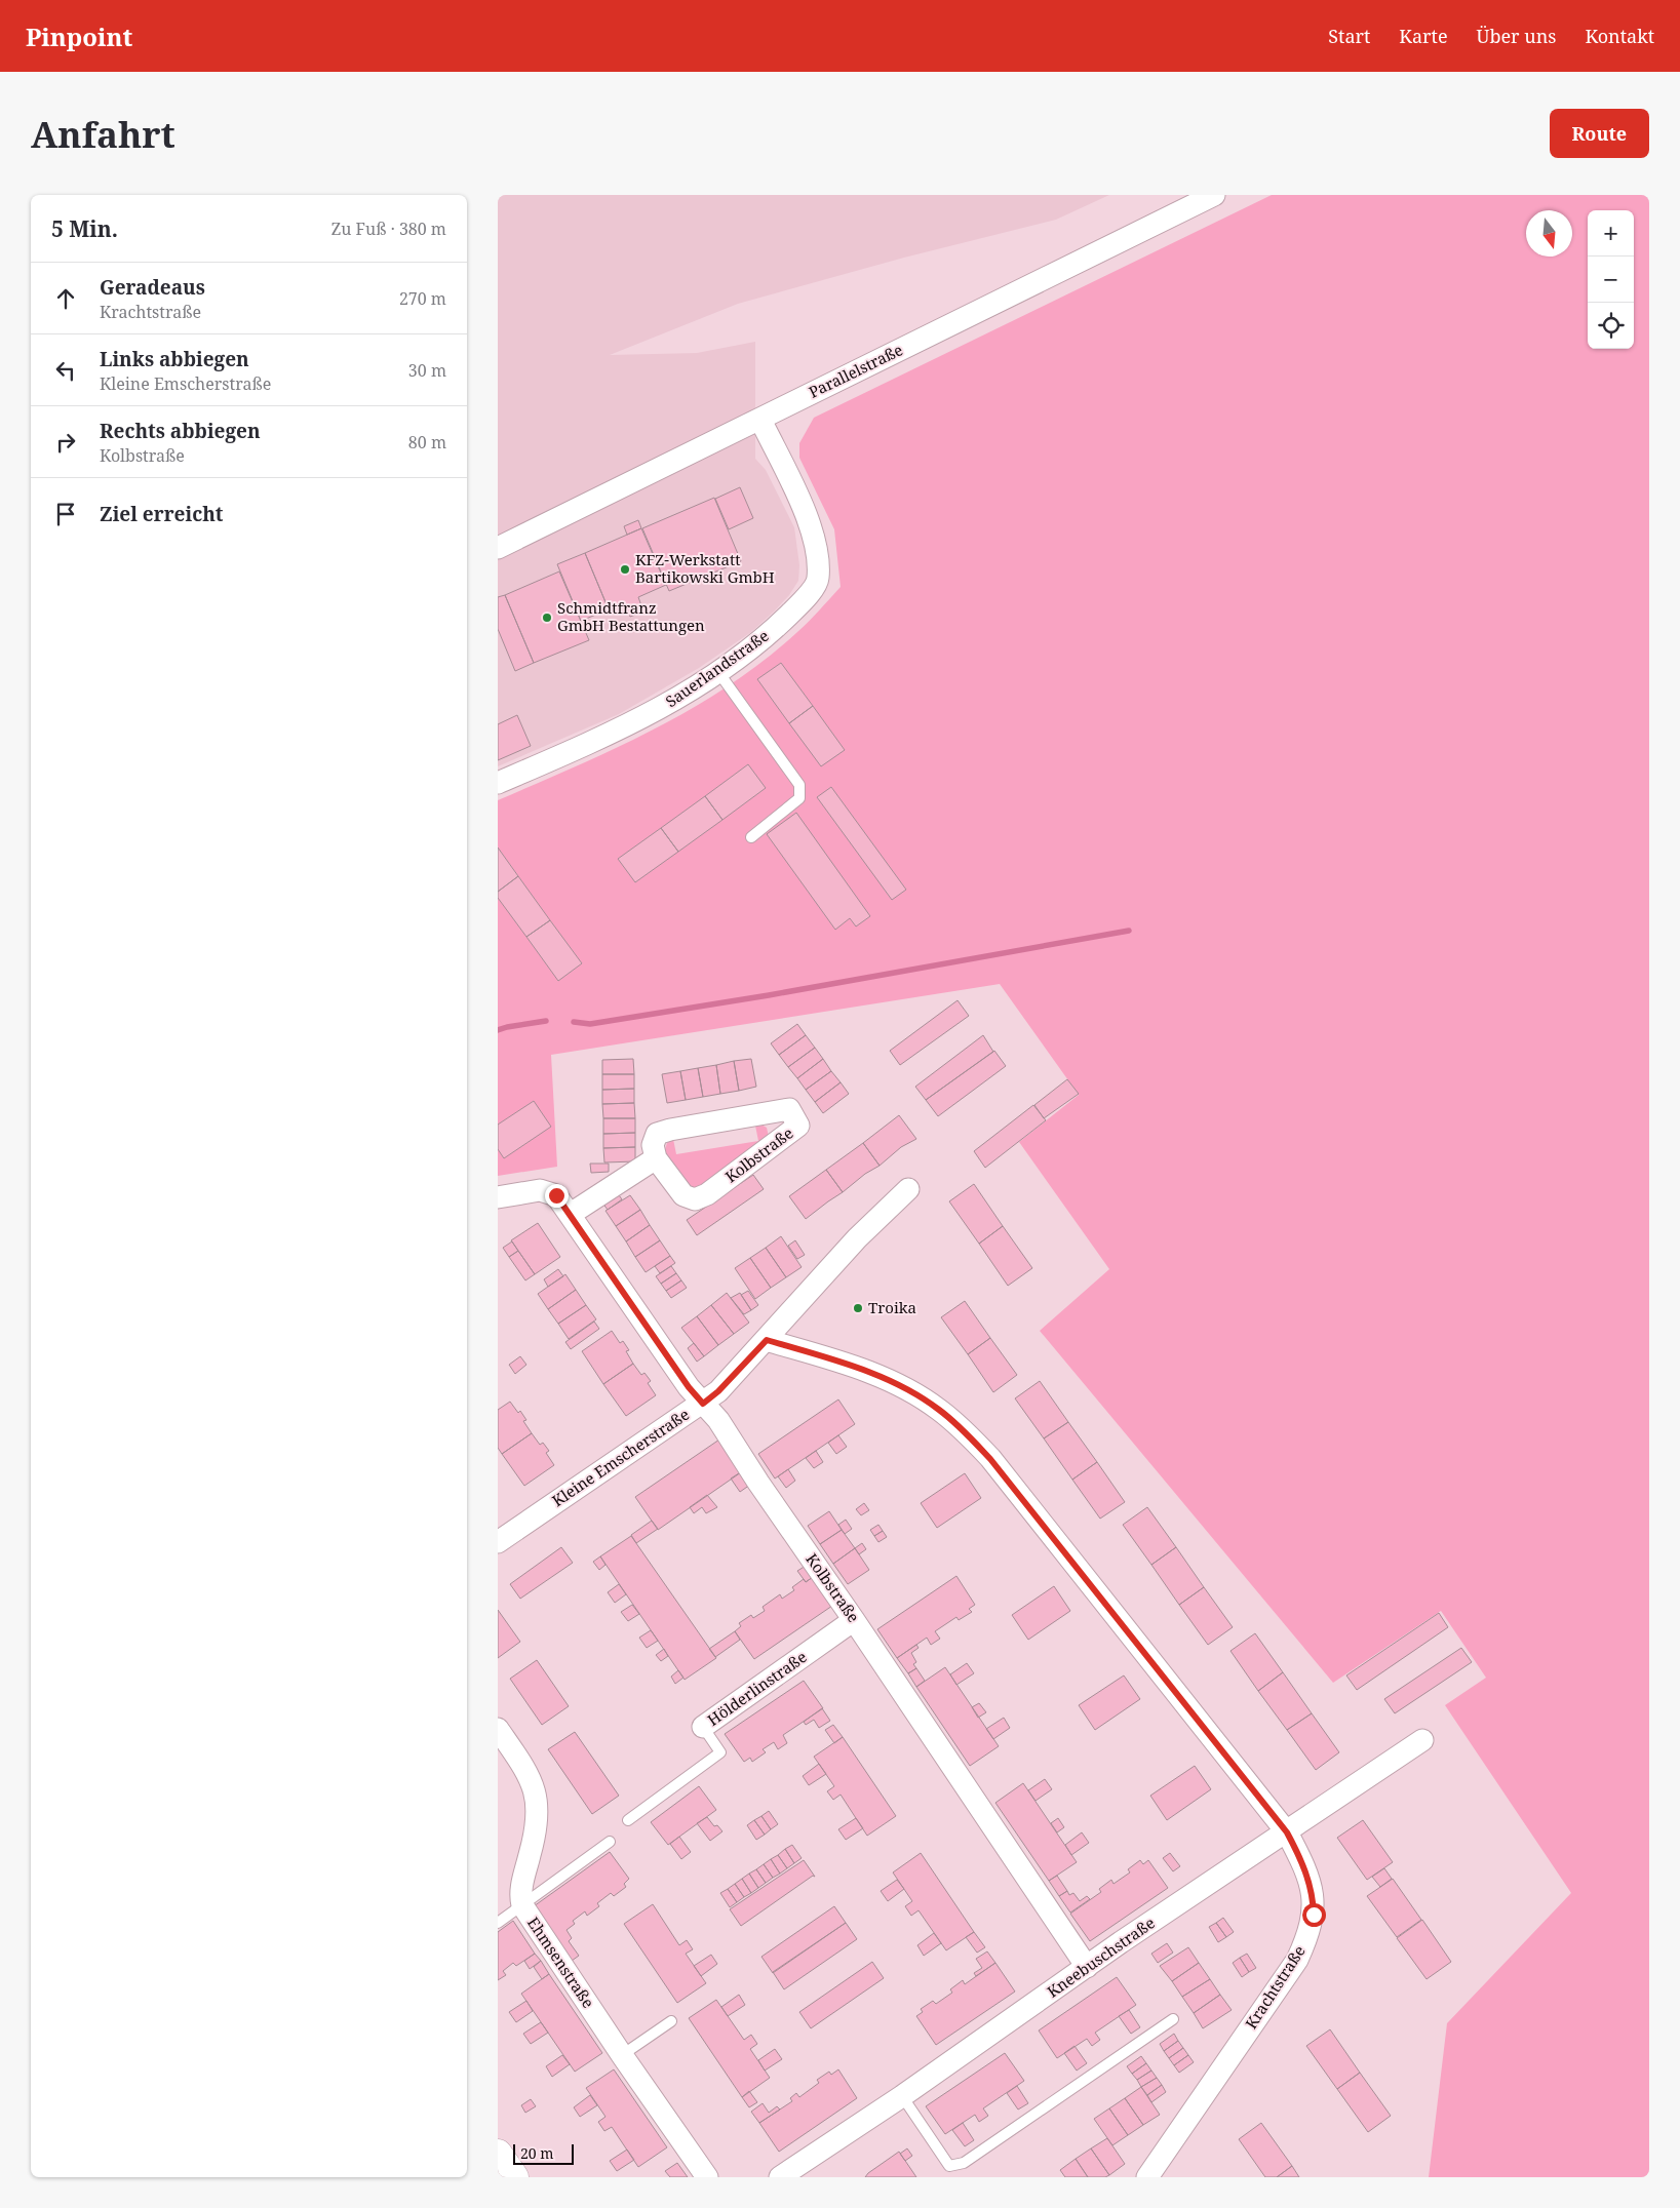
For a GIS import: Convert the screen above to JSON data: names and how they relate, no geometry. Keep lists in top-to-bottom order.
{
  "streets": {
    "street": [
      "Parallelstraße",
      "Sauerlandstraße",
      "Kolbstraße",
      "Kleine Emscherstraße",
      "Hölderlinstraße",
      "Kneebuschstraße",
      "Ehmsenstraße",
      "Krachtstraße"
    ]
  },
  "crossings": [
    ["Parallelstraße", "Sauerlandstraße"],
    ["Kolbstraße", "Kleine Emscherstraße"],
    ["Kolbstraße", "Hölderlinstraße"],
    ["Kolbstraße", "Kneebuschstraße"],
    ["Kleine Emscherstraße", "Krachtstraße"],
    ["Kneebuschstraße", "Krachtstraße"]
  ],
  "places": ["KFZ-Werkstatt Bartikowski GmbH", "Schmidtfranz GmbH Bestattungen", "Troika"],
  "scale_bar": "20 m",
  "north": "bottom",
  "page": {
    "header": "Pinpoint",
    "nav": [
      "Start",
      "Karte",
      "Über uns",
      "Kontakt"
    ],
    "buttons": "Route",
    "title": "Anfahrt",
    "heading": ["5 Min.", "Zu Fuß · 380 m"],
    "map_buttons": ["+", "−"],
    "list": [
      ["Geradeaus", "Krachtstraße", "270 m"],
      ["Links abbiegen", "Kleine Emscherstraße", "30 m"],
      ["Rechts abbiegen", "Kolbstraße", "80 m"],
      "Ziel erreicht"
    ],
    "scale": "20 m"
  }
}
